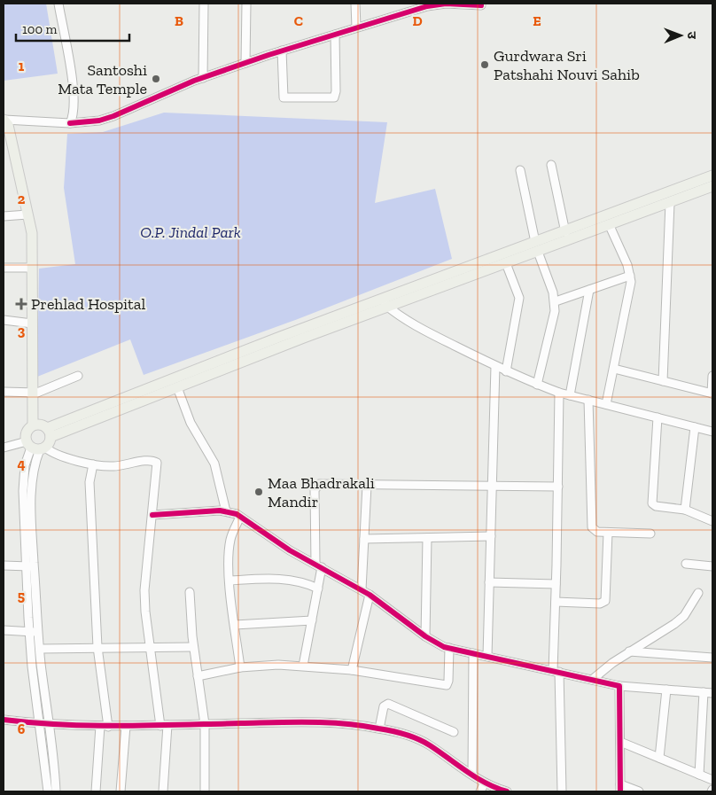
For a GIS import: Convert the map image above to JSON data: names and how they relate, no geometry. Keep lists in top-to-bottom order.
{
  "parks": ["O.P. Jindal Park"],
  "places": {
    "other": ["Gurdwara Sri Patshahi Nouvi Sahib", "Santoshi Mata Temple", "Maa Bhadrakali Mandir"],
    "health": ["Prehlad Hospital"]
  },
  "scale_bar": "100 m",
  "north": "right",
  "grid": {
    "columns": [
      "B",
      "C",
      "D",
      "E"
    ],
    "rows": [
      "1",
      "2",
      "3",
      "4",
      "5",
      "6"
    ]
  }
}
